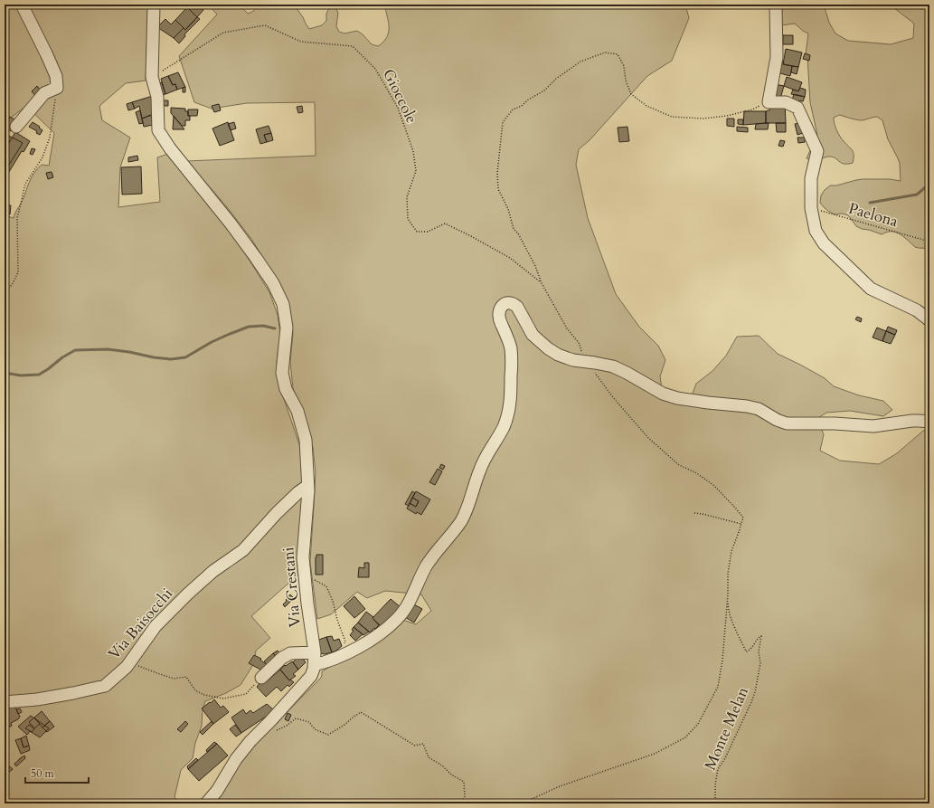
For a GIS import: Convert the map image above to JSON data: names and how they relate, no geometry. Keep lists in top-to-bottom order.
{
  "streets": {
    "street": ["Via Crestani", "Via Baisocchi"],
    "path": ["Gioccole", "Paelona", "Monte Melan"]
  },
  "crossings": [
    ["Gioccole", "Via Crestani"],
    ["Via Crestani", "Via Baisocchi"]
  ],
  "scale_bar": "50 m"
}
